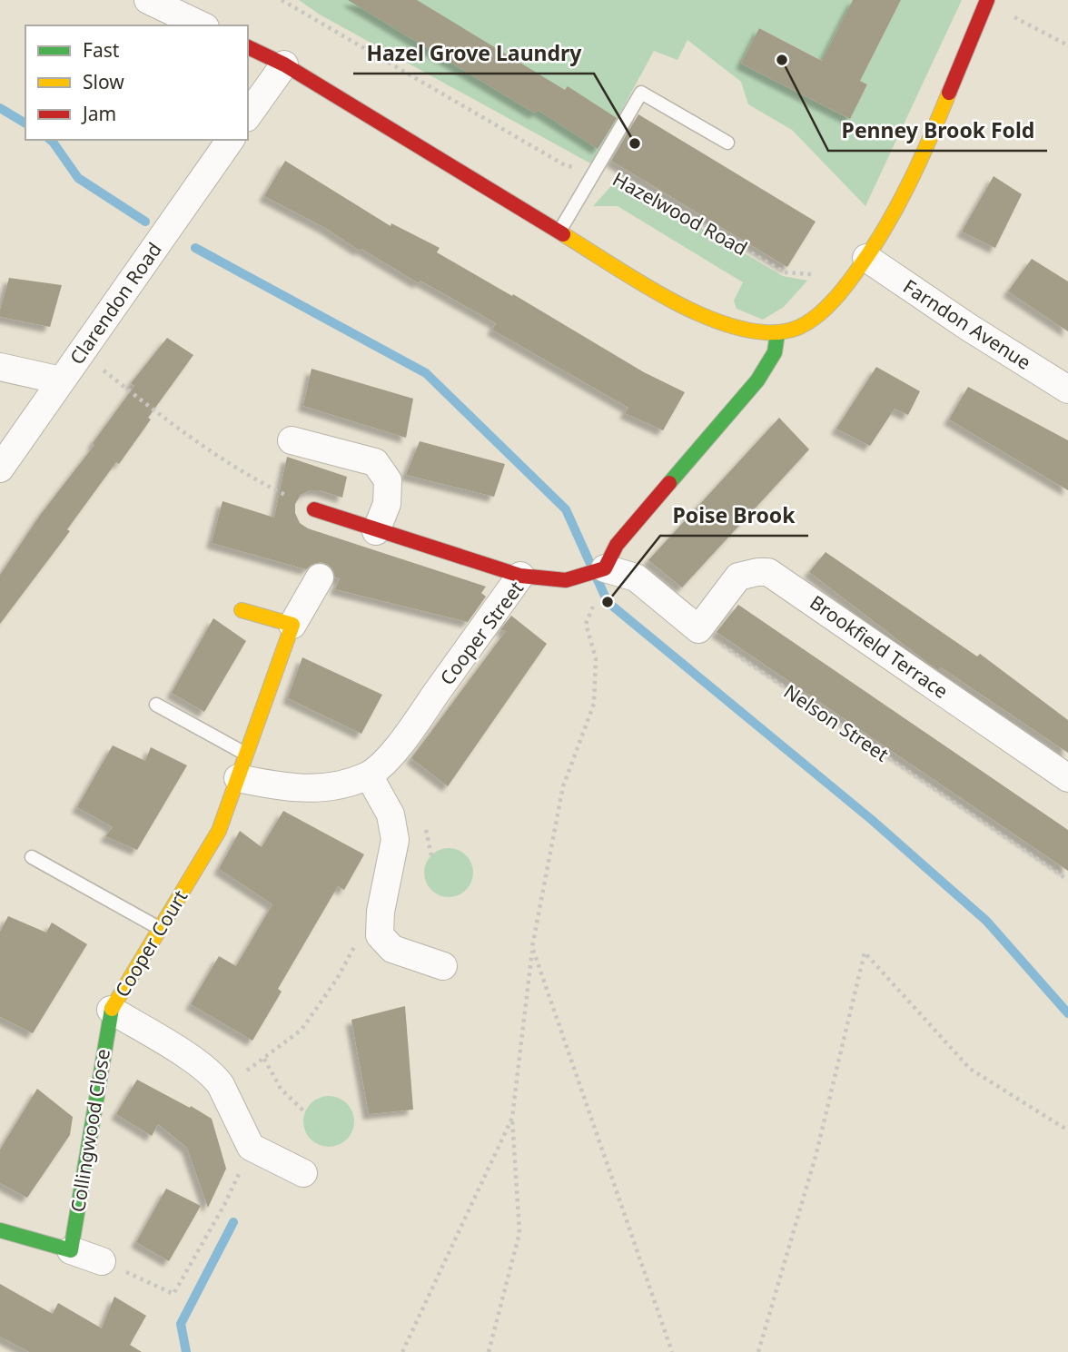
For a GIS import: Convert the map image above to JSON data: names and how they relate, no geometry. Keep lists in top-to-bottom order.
{
  "streets": {
    "street": [
      "Clarendon Road",
      "Farndon Avenue",
      "Cooper Street",
      "Brookfield Terrace",
      "Cooper Court",
      "Collingwood Close"
    ],
    "path": ["Hazelwood Road", "Nelson Street"]
  },
  "crossings": [
    ["Hazelwood Road", "Farndon Avenue"],
    ["Brookfield Terrace", "Nelson Street"],
    ["Cooper Court", "Collingwood Close"]
  ],
  "places": ["Penney Brook Fold", "Hazel Grove Laundry", "Poise Brook"],
  "legend": ["Fast", "Slow", "Jam"]
}
